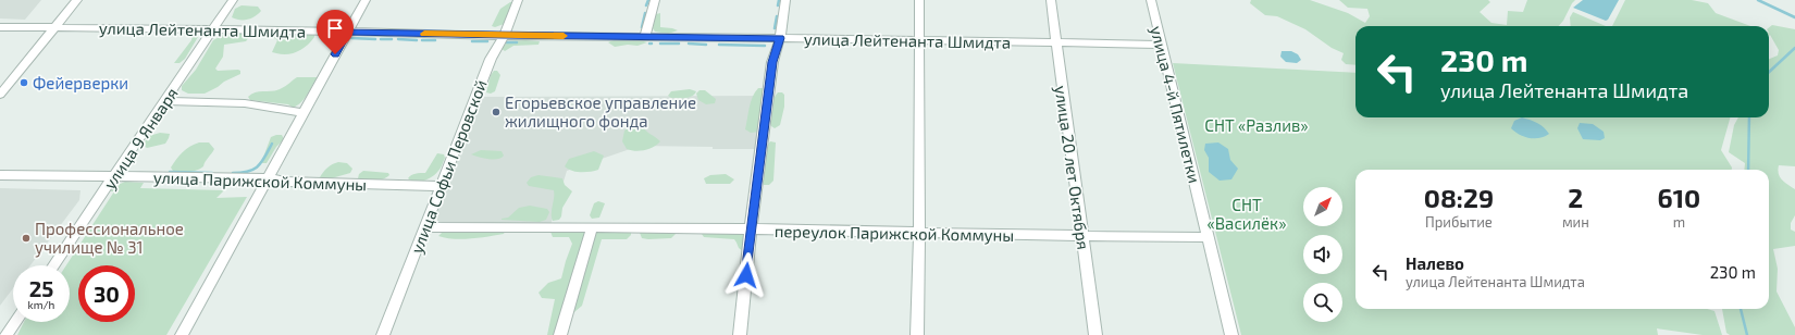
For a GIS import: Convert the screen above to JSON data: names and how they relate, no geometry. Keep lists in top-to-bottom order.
{
  "streets": {
    "street": [
      "улица Лейтенанта Шмидта",
      "улица 4-й Пятилетки",
      "улица 9 Января",
      "улица Софьи Перовской",
      "улица 20 лет Октября",
      "улица Парижской Коммуны",
      "переулок Парижской Коммуны"
    ]
  },
  "crossings": [
    ["улица Лейтенанта Шмидта", "улица 4-й Пятилетки"],
    ["улица Лейтенанта Шмидта", "улица 9 Января"],
    ["улица Лейтенанта Шмидта", "улица Софьи Перовской"],
    ["улица Лейтенанта Шмидта", "улица 20 лет Октября"],
    ["улица 4-й Пятилетки", "переулок Парижской Коммуны"],
    ["улица 9 Января", "улица Парижской Коммуны"],
    ["улица Софьи Перовской", "улица Парижской Коммуны"],
    ["улица Софьи Перовской", "переулок Парижской Коммуны"],
    ["улица 20 лет Октября", "переулок Парижской Коммуны"]
  ],
  "parks": ["СНТ «Разлив»", "СНТ «Василёк»"],
  "places": ["Фейерверки", "Егорьевское управление жилищного фонда", "Профессиональное училище № 31"],
  "north": "top right",
  "page": {
    "turn": ["230 m", "улица Лейтенанта Шмидта"],
    "eta": [
      "08:29",
      "Прибытие",
      "2",
      "мин",
      "610",
      "m"
    ],
    "list": [
      {
        "name": "Налево",
        "note": "улица Лейтенанта Шмидта",
        "value": "230 m"
      }
    ],
    "speed": "25 km/h",
    "limit": "30"
  }
}
